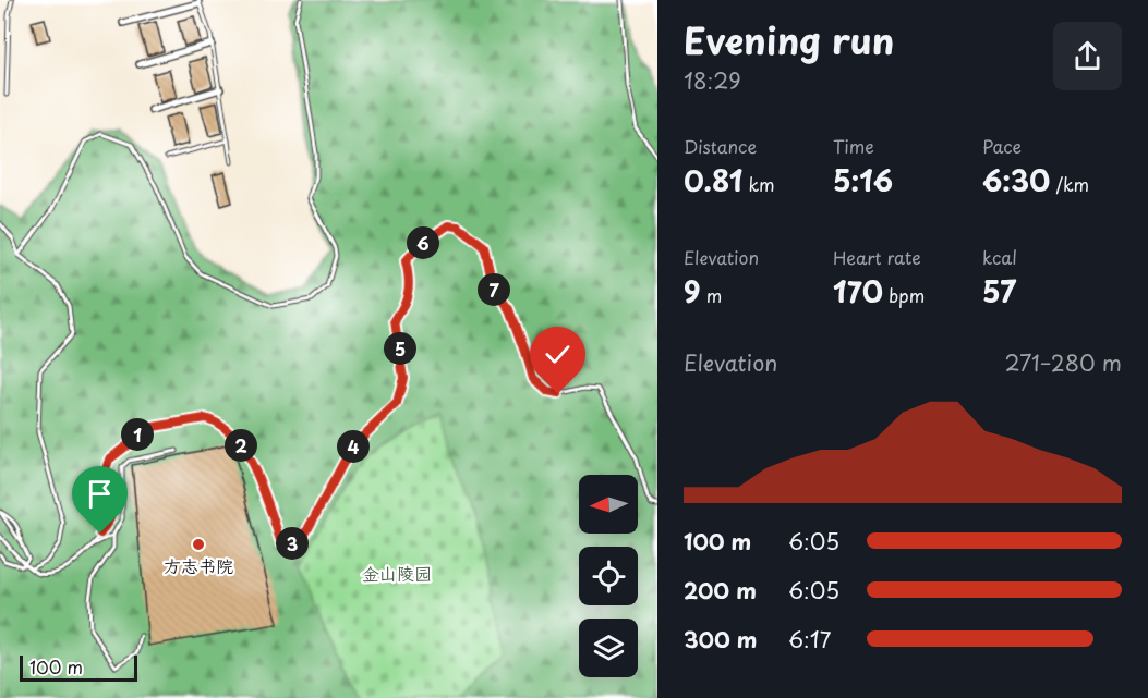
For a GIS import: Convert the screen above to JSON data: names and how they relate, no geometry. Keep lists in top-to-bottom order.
{
  "parks": ["金山陵园"],
  "places": ["方志书院"],
  "scale_bar": "100 m",
  "north": "left",
  "page": {
    "heading": ["Evening run", "18:29"],
    "stats": [
      ["Distance", "0.81 km"],
      ["Time", "5:16"],
      ["Pace", "6:30 /km"],
      ["Elevation", "9 m"],
      ["Heart rate", "170 bpm"],
      ["kcal", "57"]
    ],
    "pins": [
      "6",
      "7",
      "5",
      "1",
      "2",
      "4",
      "3"
    ],
    "chart": ["Elevation", "271–280 m"],
    "list": [
      {
        "name": "100 m",
        "note": "6:05"
      },
      {
        "name": "200 m",
        "note": "6:05"
      },
      {
        "name": "300 m",
        "note": "6:17"
      }
    ],
    "scale": "100 m"
  }
}
